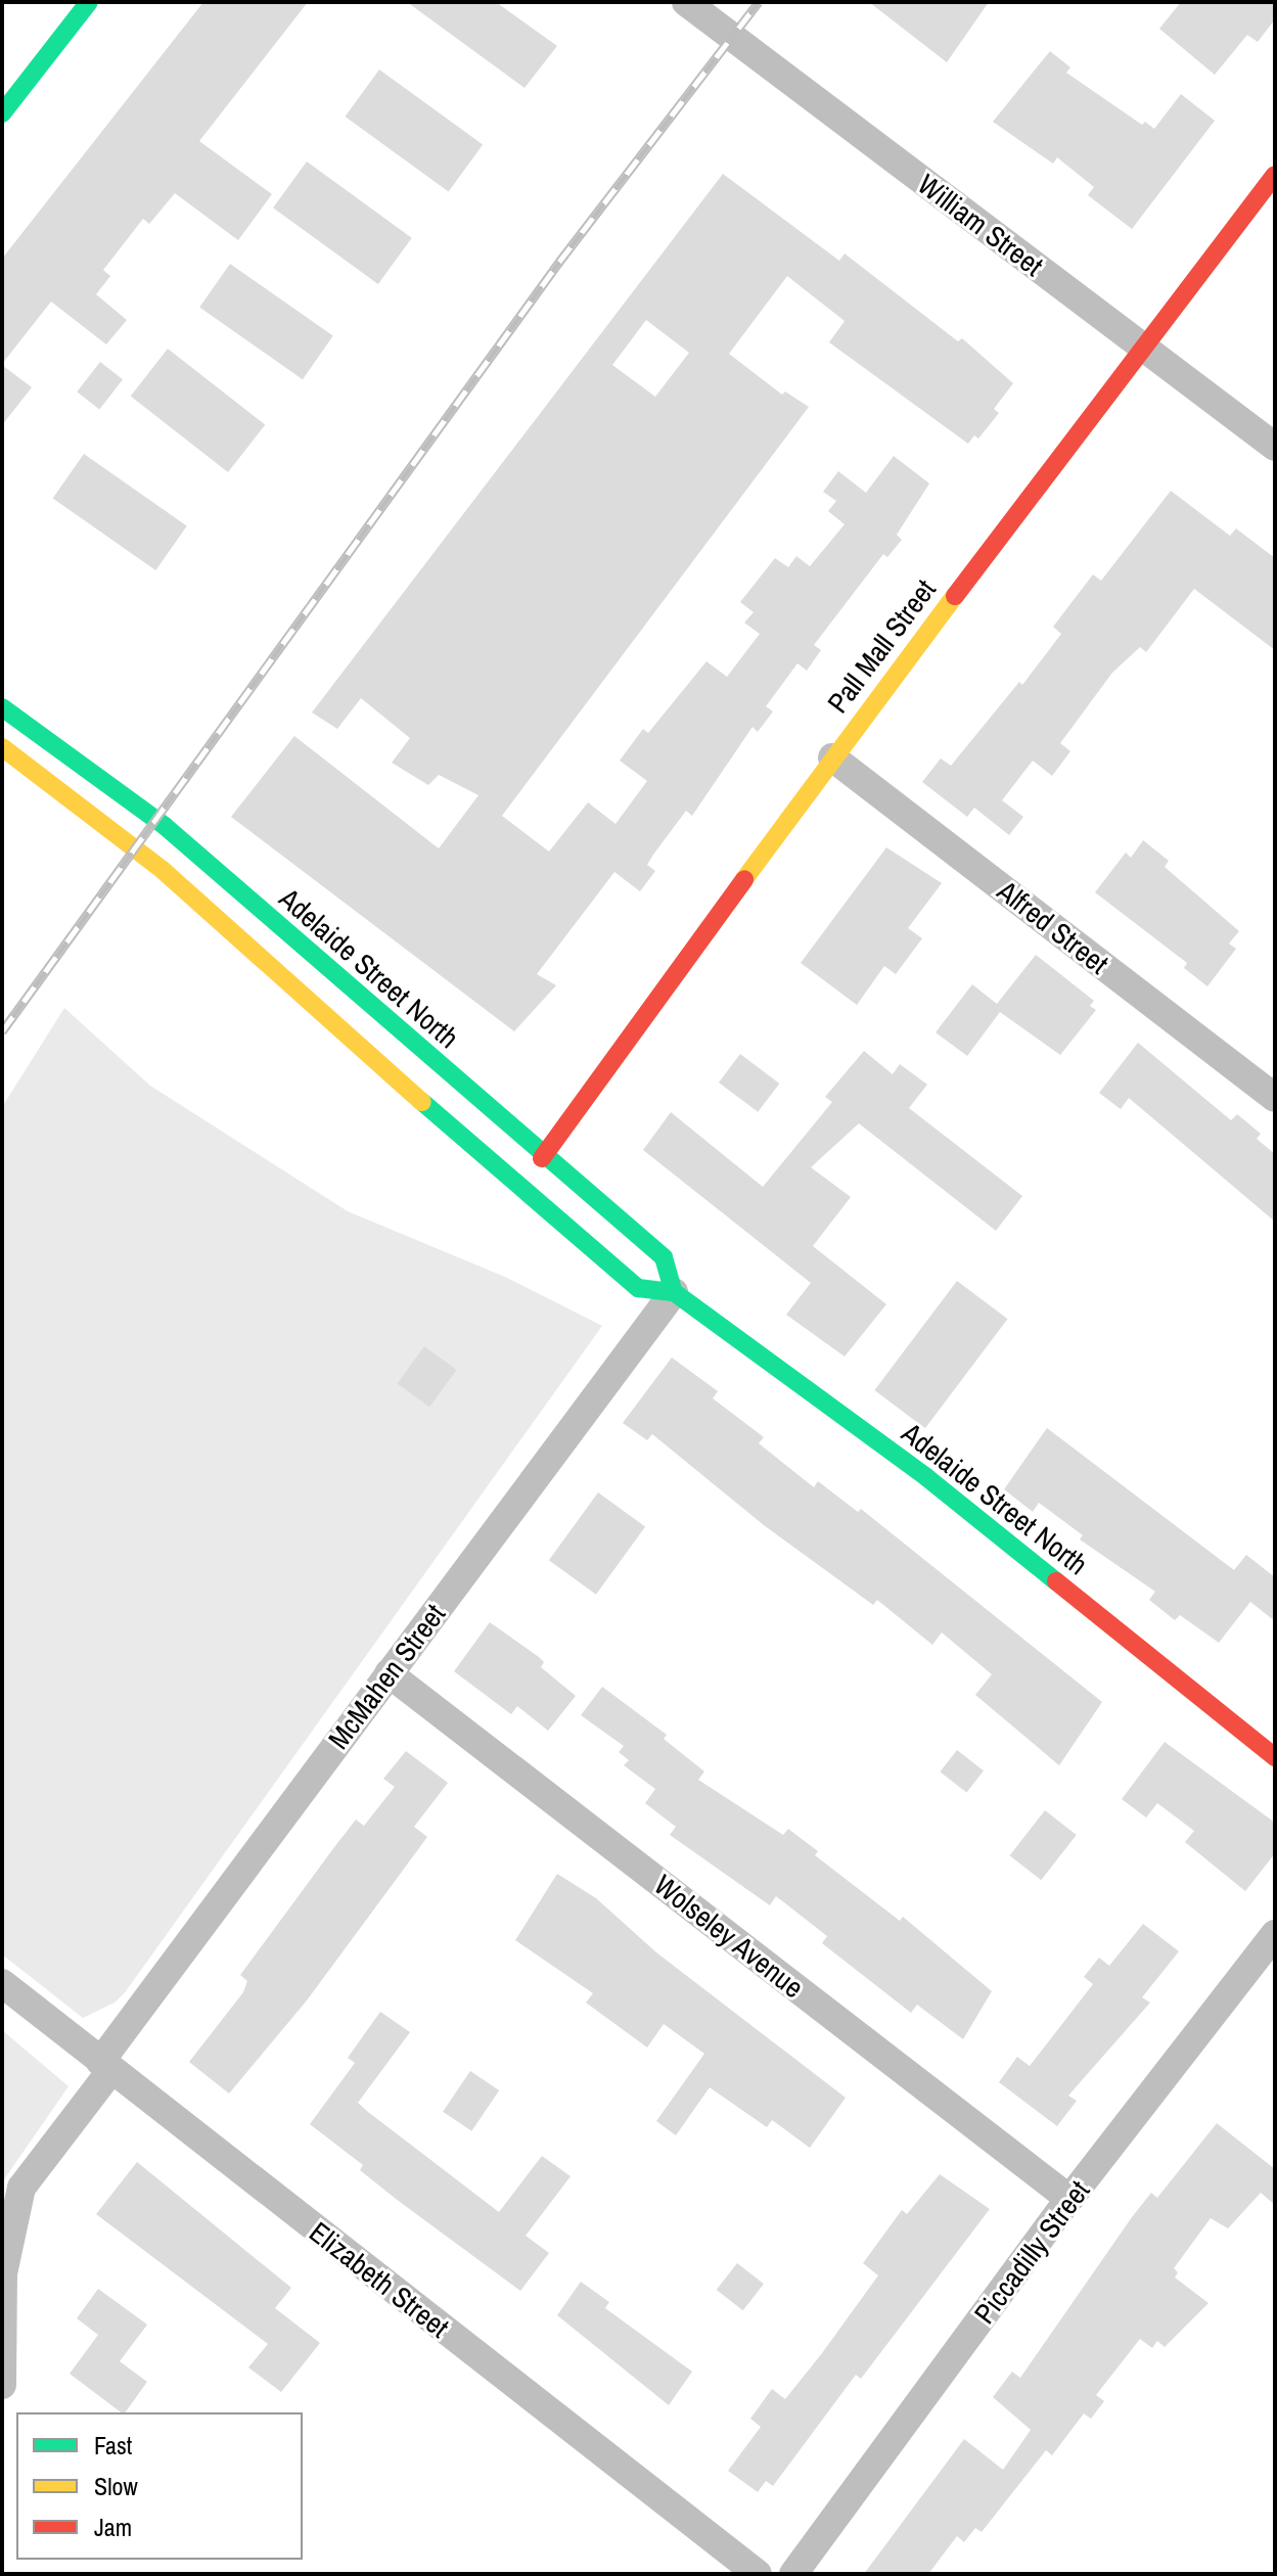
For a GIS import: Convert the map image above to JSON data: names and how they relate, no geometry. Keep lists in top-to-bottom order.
{
  "streets": {
    "main road": ["Pall Mall Street", "Adelaide Street North"],
    "street": [
      "William Street",
      "Alfred Street",
      "McMahen Street",
      "Wolseley Avenue",
      "Piccadilly Street",
      "Elizabeth Street"
    ]
  },
  "crossings": [
    ["William Street", "Pall Mall Street"],
    ["Pall Mall Street", "Alfred Street"],
    ["Pall Mall Street", "Adelaide Street North"],
    ["Adelaide Street North", "McMahen Street"],
    ["McMahen Street", "Wolseley Avenue"],
    ["McMahen Street", "Elizabeth Street"],
    ["Wolseley Avenue", "Piccadilly Street"]
  ],
  "legend": ["Fast", "Slow", "Jam"]
}
